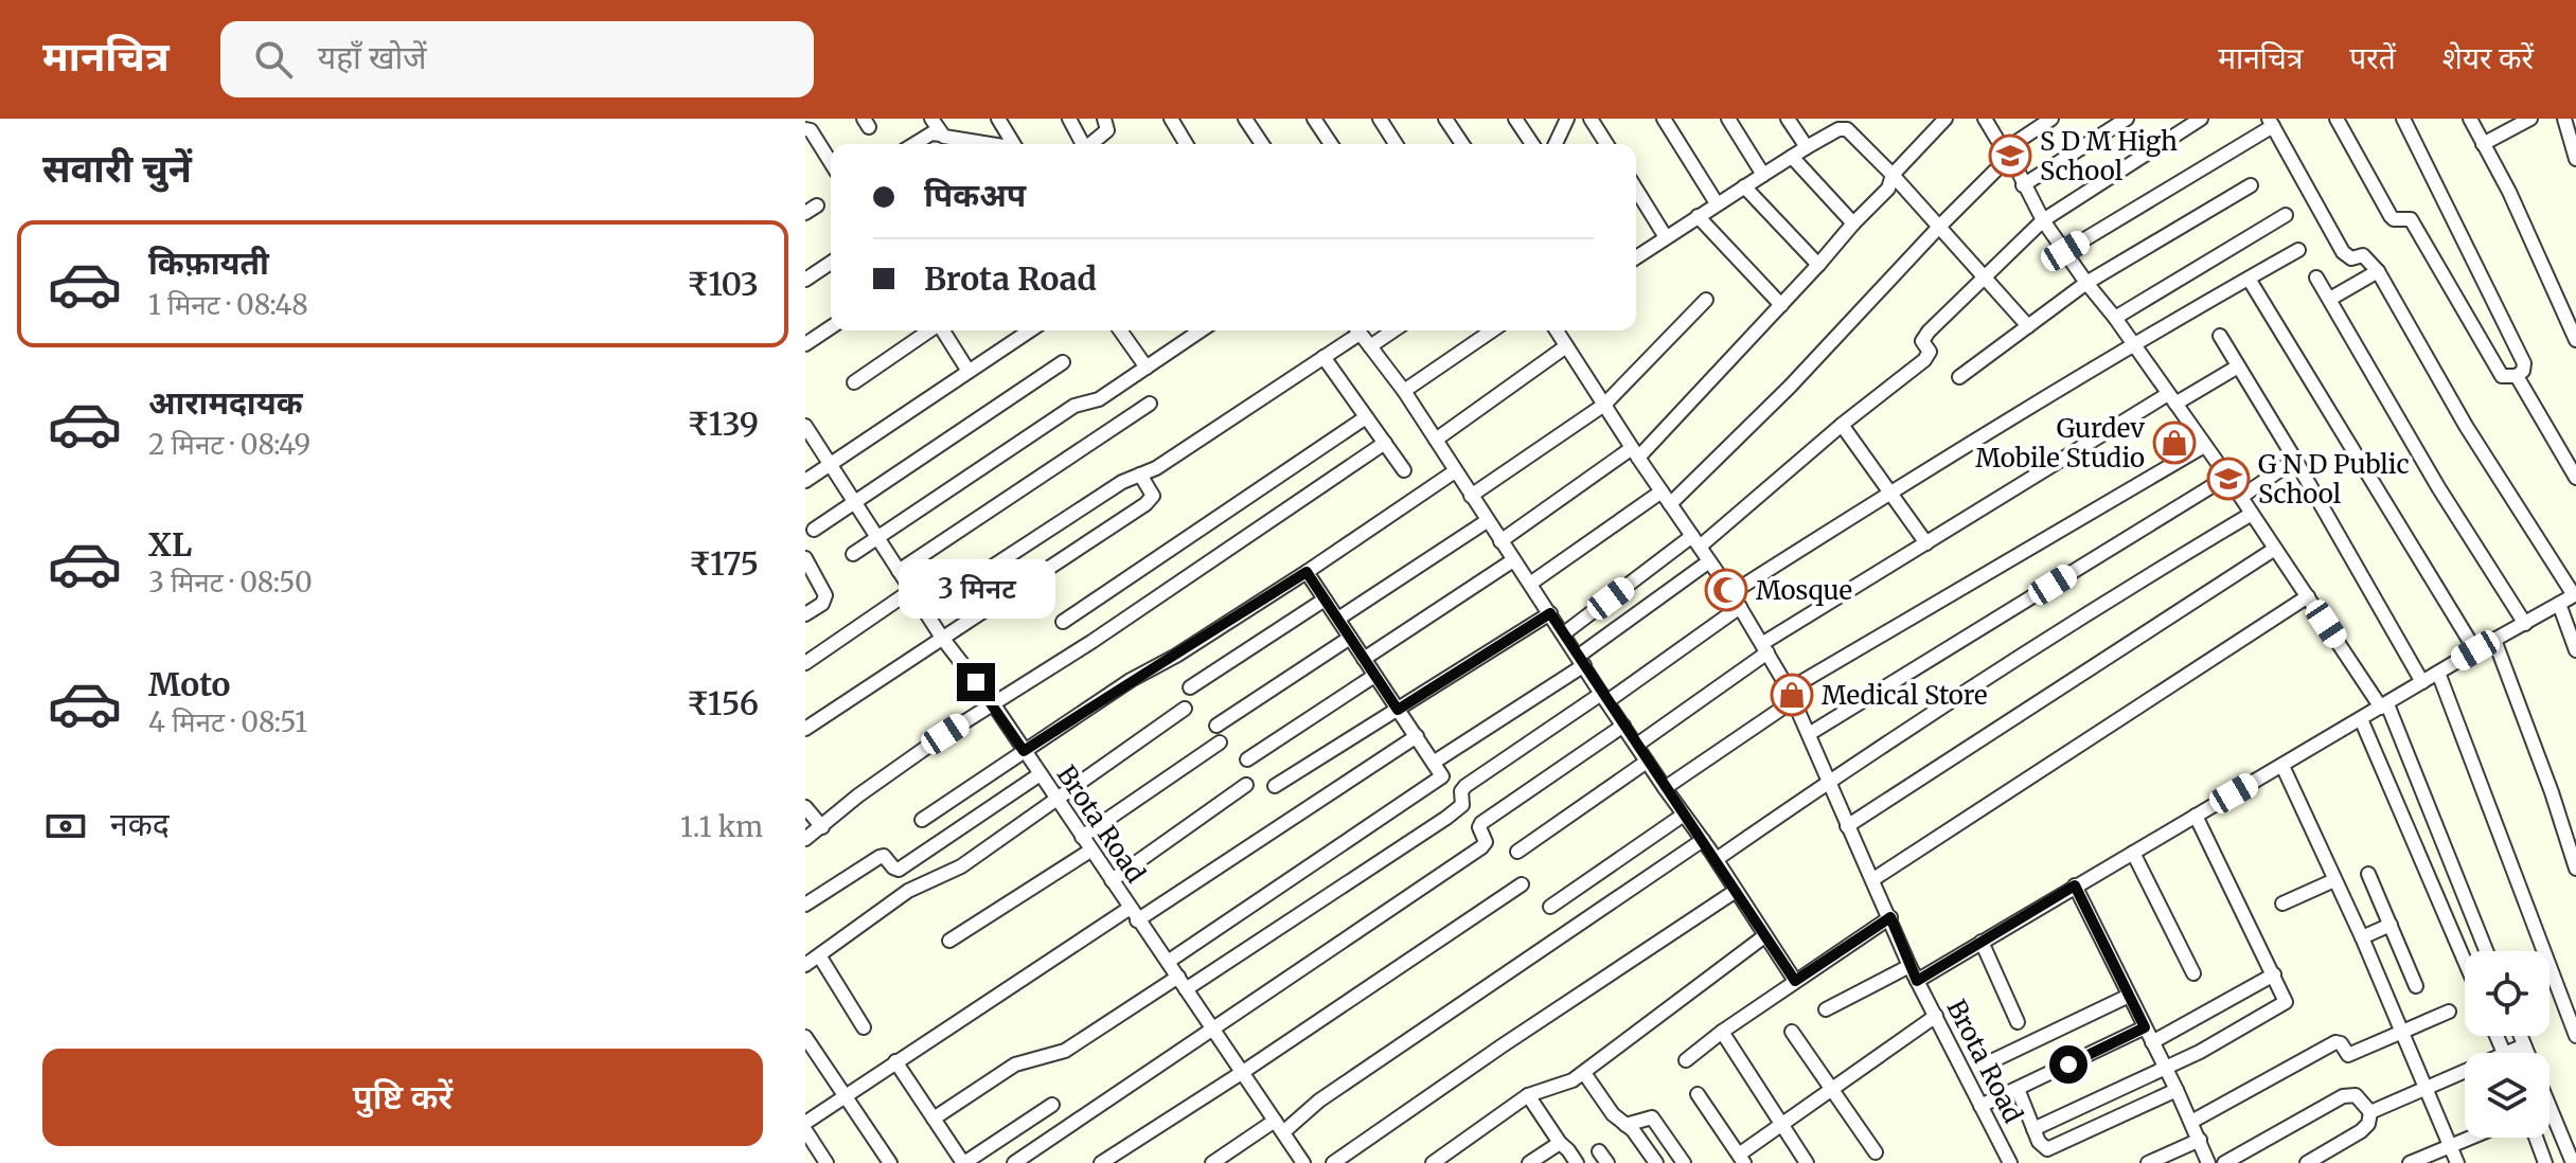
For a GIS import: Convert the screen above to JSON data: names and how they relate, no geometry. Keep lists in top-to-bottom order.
{
  "streets": {
    "street": ["Brota Road"]
  },
  "places": {
    "school or university": ["S D M High School", "G N D Public School"],
    "shop": ["Gurdev Mobile Studio", "Medical Store"],
    "mosque": ["Mosque"]
  },
  "page": {
    "header": "मानचित्र",
    "search": "यहाँ खोजें",
    "nav": ["मानचित्र", "परतें", "शेयर करें"],
    "heading": "सवारी चुनें",
    "banner": ["पिकअप", "Brota Road"],
    "list": [
      {
        "name": "किफ़ायती",
        "note": "1 मिनट · 08:48",
        "value": "₹103"
      },
      {
        "name": "आरामदायक",
        "note": "2 मिनट · 08:49",
        "value": "₹139"
      },
      {
        "name": "XL",
        "note": "3 मिनट · 08:50",
        "value": "₹175"
      },
      {
        "name": "Moto",
        "note": "4 मिनट · 08:51",
        "value": "₹156"
      }
    ],
    "bubble": "3 मिनट",
    "pay": ["नकद", "1.1 km"],
    "buttons": "पुष्टि करें"
  }
}
